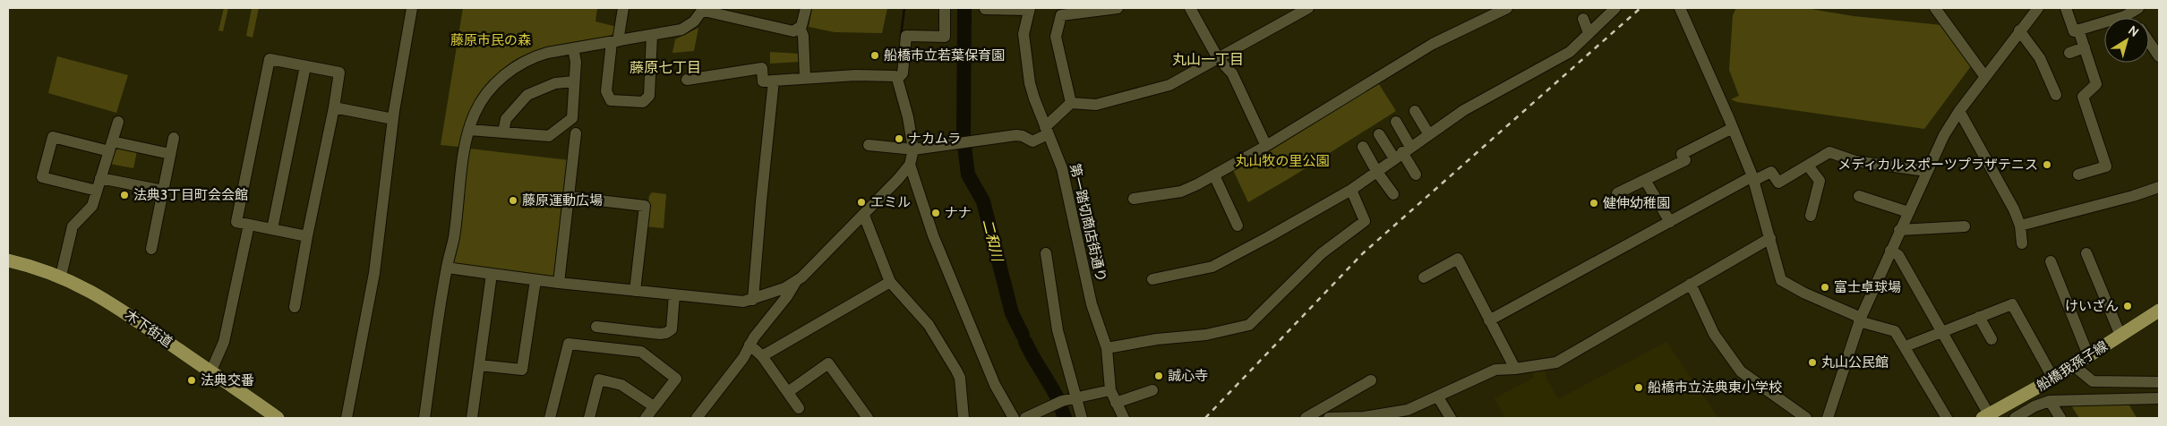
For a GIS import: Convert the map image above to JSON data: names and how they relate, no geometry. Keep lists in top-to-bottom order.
{
  "streets": {
    "main road": ["木下街道", "船橋我孫子線"],
    "street": ["第一踏切商店街通り"]
  },
  "districts": ["丸山一丁目", "藤原七丁目"],
  "water": ["二和川"],
  "parks": ["藤原市民の森", "丸山牧の里公園"],
  "places": [
    "船橋市立若葉保育園",
    "ナカムラ",
    "メディカルスポーツプラザテニス",
    "法典3丁目町会会館",
    "藤原運動広場",
    "エミル",
    "健伸幼稚園",
    "ナナ",
    "富士卓球場",
    "けいざん",
    "丸山公民館",
    "誠心寺",
    "法典交番",
    "船橋市立法典東小学校"
  ],
  "north": "top right"
}
